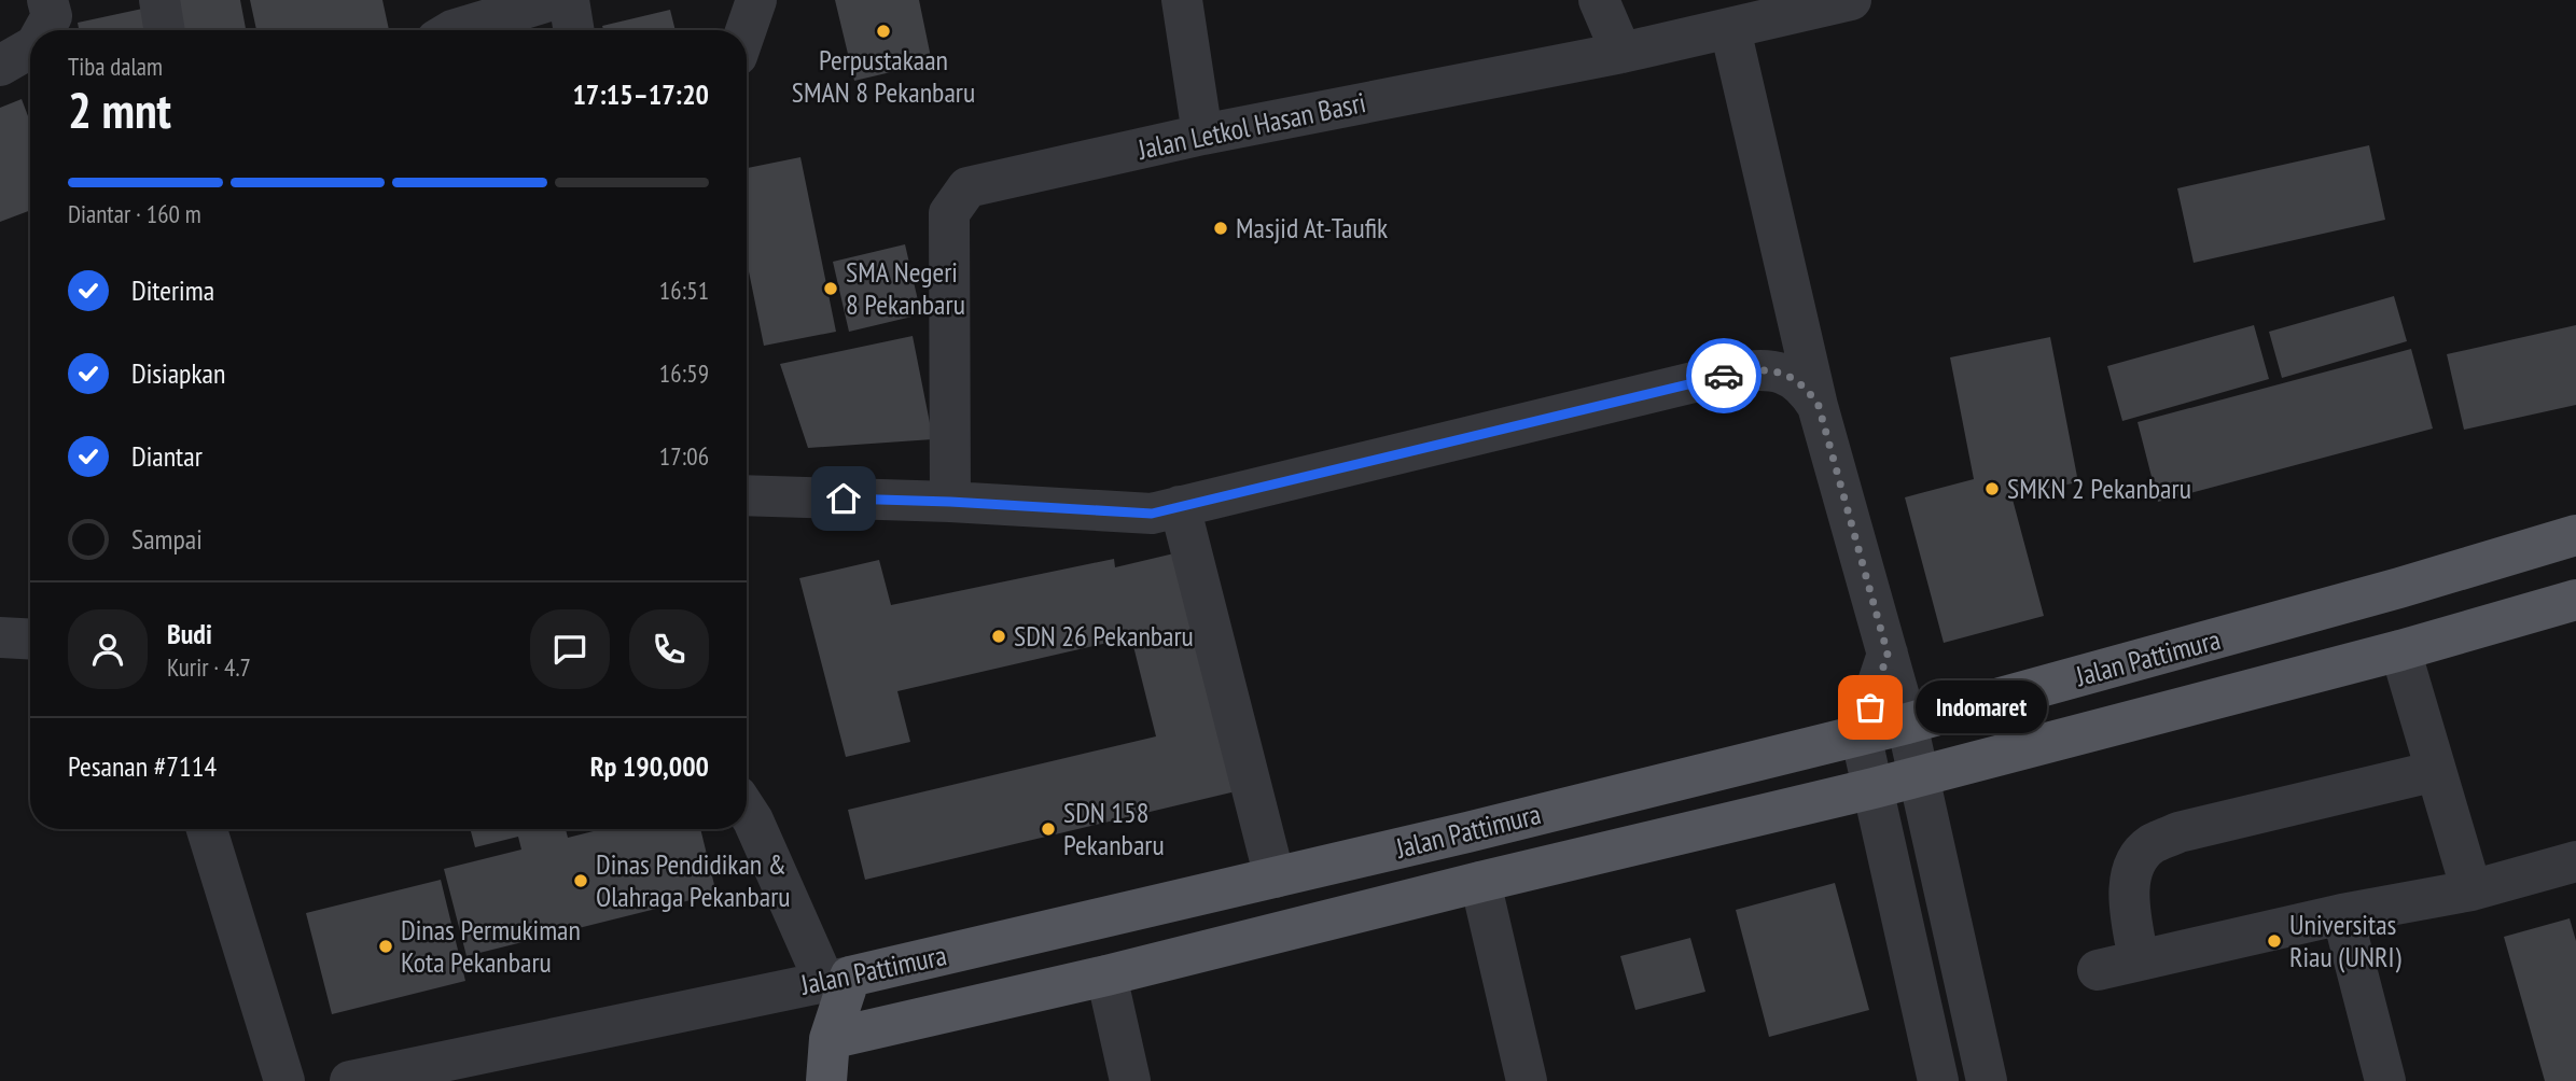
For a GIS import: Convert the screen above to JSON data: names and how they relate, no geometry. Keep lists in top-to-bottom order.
{
  "streets": {
    "main road": ["Jalan Pattimura"],
    "street": ["Jalan Letkol Hasan Basri"]
  },
  "places": [
    "Perpustakaan SMAN 8 Pekanbaru",
    "Masjid At-Taufik",
    "SMA Negeri 8 Pekanbaru",
    "SMKN 2 Pekanbaru",
    "SDN 26 Pekanbaru",
    "Indomaret",
    "SDN 158 Pekanbaru",
    "Dinas Pendidikan & Olahraga Pekanbaru",
    "Universitas Riau (UNRI)",
    "Dinas Permukiman Kota Pekanbaru"
  ],
  "page": {
    "heading": ["2 mnt", "Tiba dalam", "17:15–17:20"],
    "panel": [
      "Budi",
      "Kurir · 4.7",
      "Pesanan #7114",
      "Rp 190,000"
    ],
    "bar": "Diantar · 160 m",
    "list": [
      ["Diterima", "16:51"],
      ["Disiapkan", "16:59"],
      ["Diantar", "17:06"],
      "Sampai"
    ],
    "bubble": "Indomaret"
  }
}
